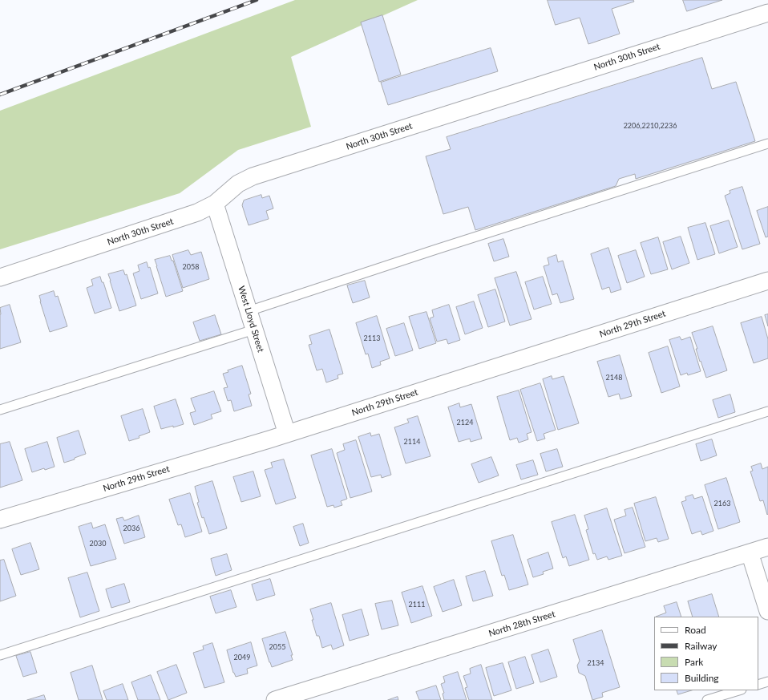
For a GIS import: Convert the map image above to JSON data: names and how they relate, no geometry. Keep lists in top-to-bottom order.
{
  "streets": {
    "street": [
      "North 30th Street",
      "West Lloyd Street",
      "North 29th Street",
      "North 28th Street"
    ]
  },
  "crossings": [
    ["North 30th Street", "West Lloyd Street"],
    ["West Lloyd Street", "North 29th Street"]
  ],
  "house_numbers": [
    "2206,2210,2236",
    "2058",
    "2113",
    "2148",
    "2124",
    "2114",
    "2163",
    "2036",
    "2030",
    "2111",
    "2055",
    "2049",
    "2134"
  ],
  "legend": [
    "Road",
    "Railway",
    "Park",
    "Building"
  ]
}
